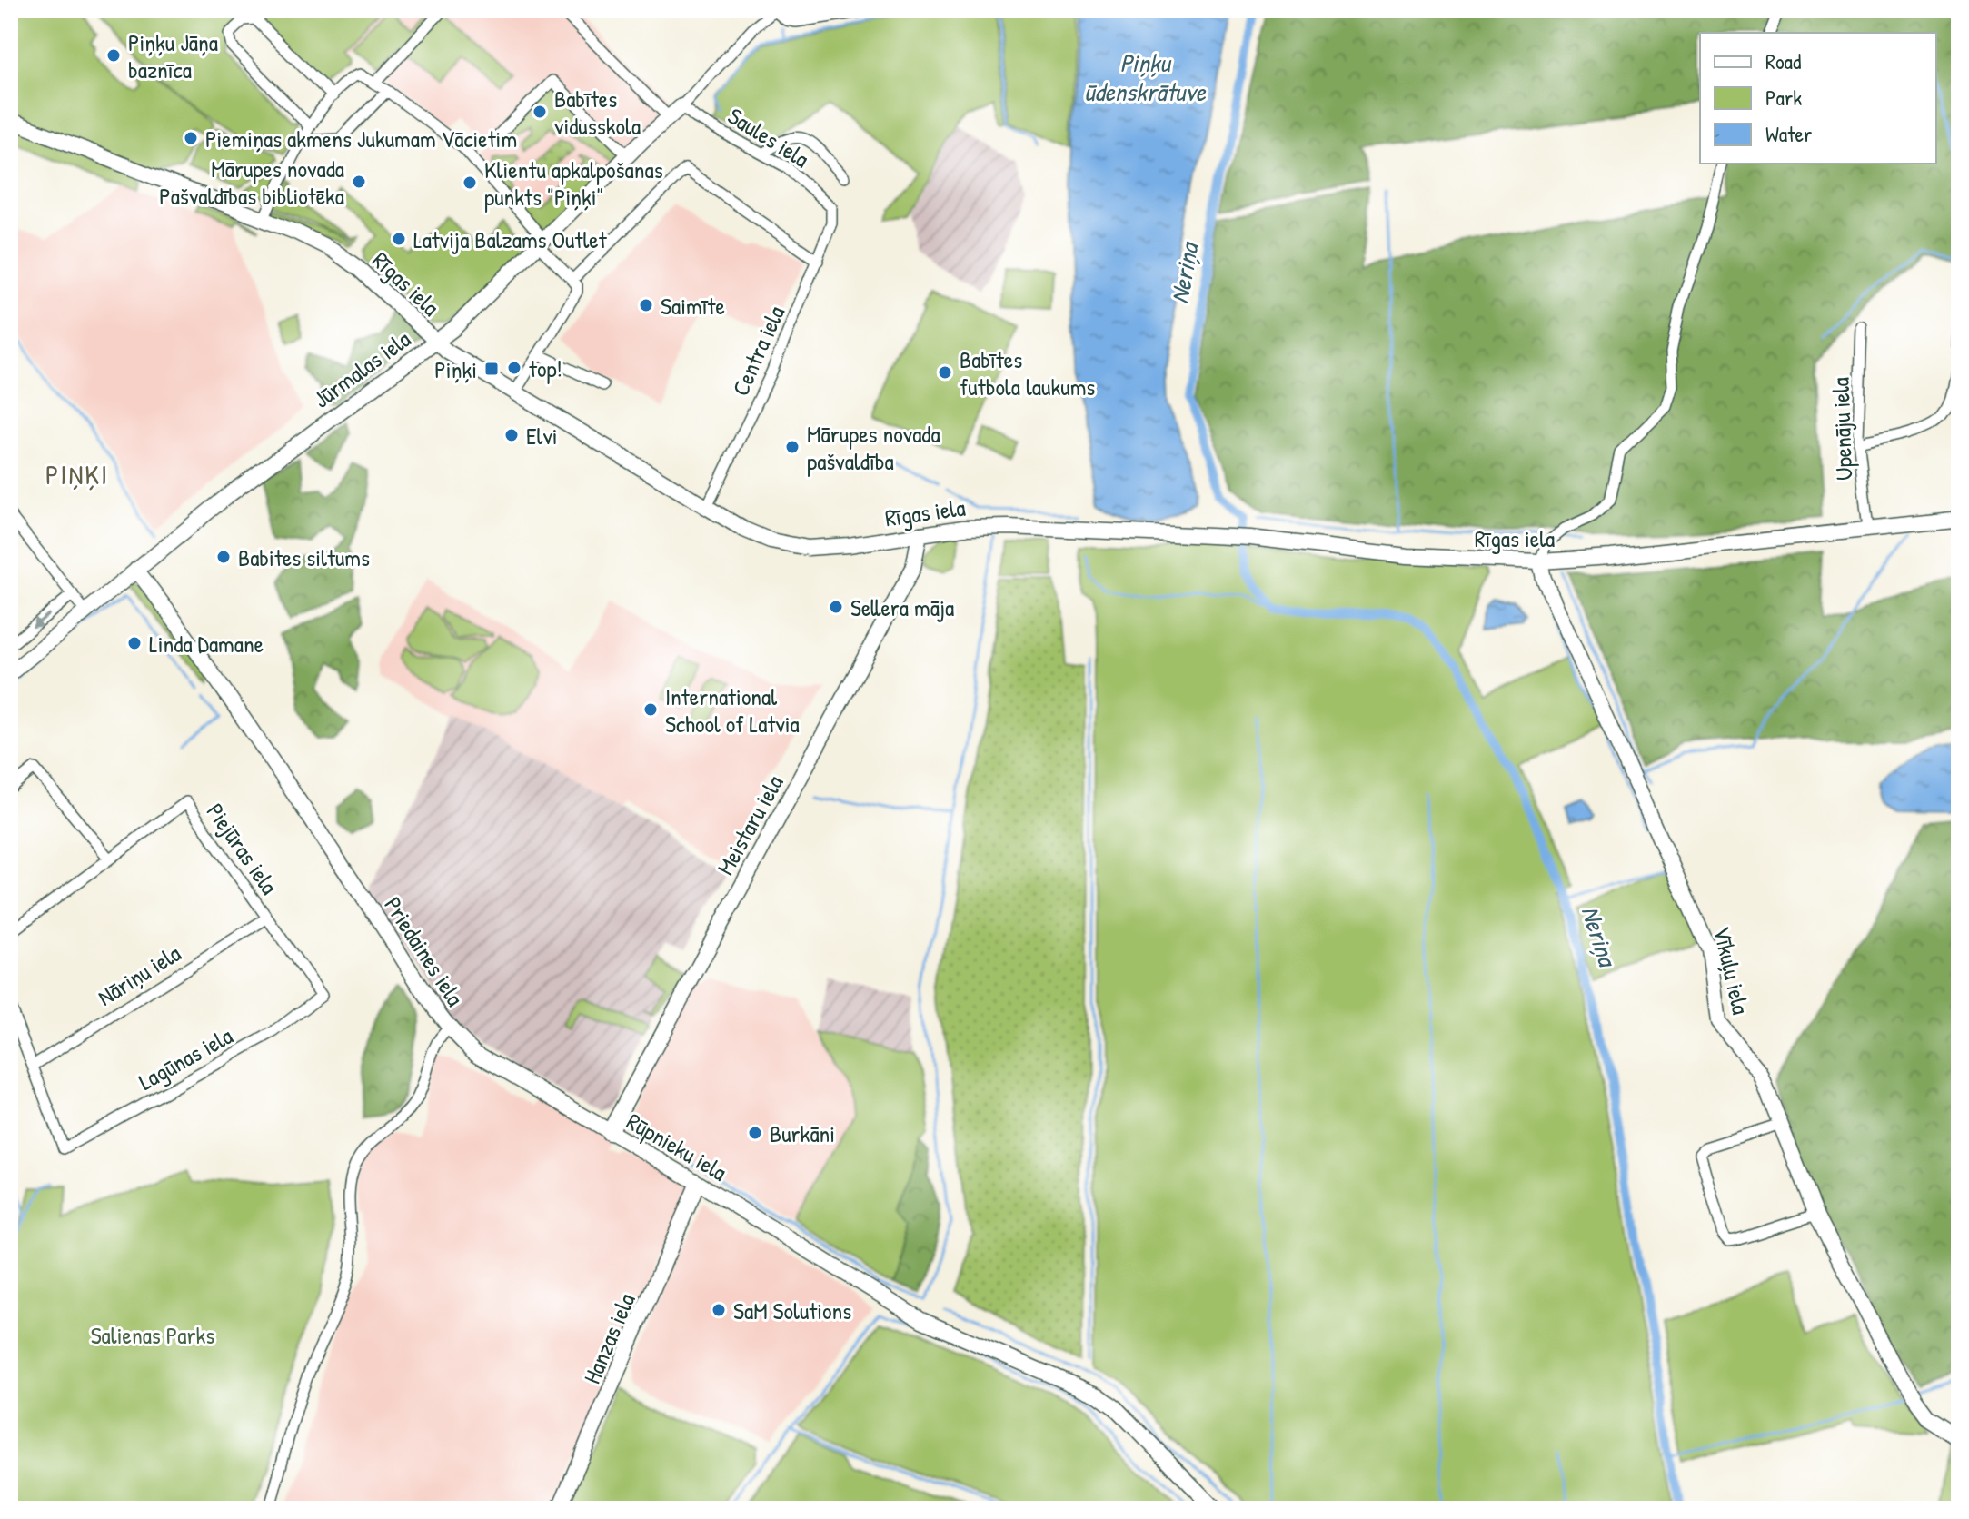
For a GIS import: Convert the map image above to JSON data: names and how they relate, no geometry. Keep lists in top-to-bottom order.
{
  "streets": {
    "street": [
      "Saules iela",
      "Rīgas iela",
      "Centra iela",
      "Jūrmalas iela",
      "Upenāju iela",
      "Meistaru iela",
      "Piejūras iela",
      "Priedaines iela",
      "Vīkuļu iela",
      "Nāriņu iela",
      "Lagūnas iela",
      "Rūpnieku iela",
      "Hanzas iela"
    ]
  },
  "crossings": [
    ["Saules iela", "Centra iela"],
    ["Saules iela", "Jūrmalas iela"],
    ["Rīgas iela", "Centra iela"],
    ["Rīgas iela", "Jūrmalas iela"],
    ["Rīgas iela", "Upenāju iela"],
    ["Rīgas iela", "Meistaru iela"],
    ["Rīgas iela", "Vīkuļu iela"],
    ["Jūrmalas iela", "Priedaines iela"],
    ["Meistaru iela", "Rūpnieku iela"],
    ["Piejūras iela", "Nāriņu iela"],
    ["Piejūras iela", "Lagūnas iela"],
    ["Priedaines iela", "Rūpnieku iela"],
    ["Nāriņu iela", "Lagūnas iela"],
    ["Rūpnieku iela", "Hanzas iela"]
  ],
  "districts": ["PIŅĶI"],
  "water": ["Piņķu ūdenskrātuve", "Neriņa"],
  "parks": ["Salienas Parks"],
  "places": {
    "other": [
      "Piņķu Jāņa baznīca",
      "Babītes vidusskola",
      "Piemiņas akmens Jukumam Vācietim",
      "Mārupes novada Pašvaldības bibliotēka",
      "Klientu apkalpošanas punkts \"Piņķi\"",
      "Latvija Balzams Outlet",
      "Saimīte",
      "top!",
      "Babītes futbola laukums",
      "Elvi",
      "Mārupes novada pašvaldība",
      "Babites siltums",
      "Sellera māja",
      "Linda Damane",
      "International School of Latvia",
      "Burkāni",
      "SaM Solutions"
    ],
    "transit": ["Piņķi"]
  },
  "legend": ["Road", "Park", "Water"]
}
